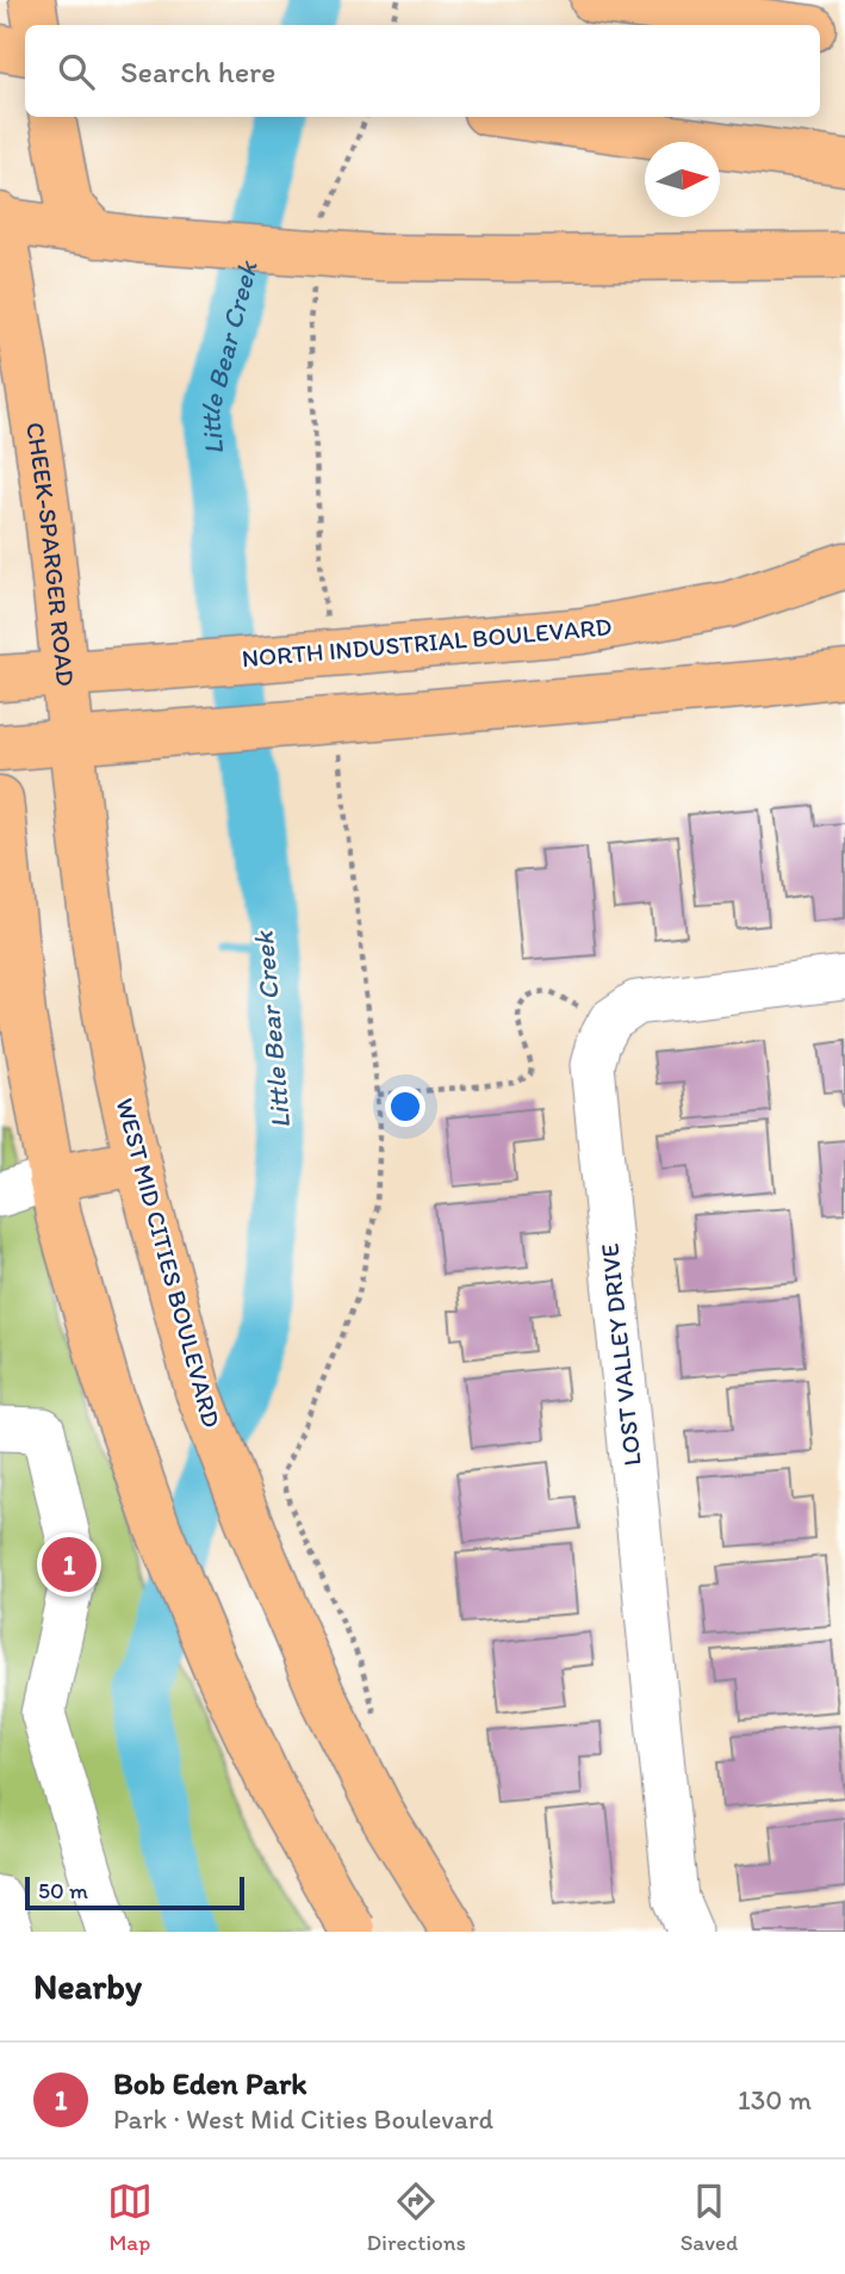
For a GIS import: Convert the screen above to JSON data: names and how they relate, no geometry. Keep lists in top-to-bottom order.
{
  "streets": {
    "main road": ["CHEEK-SPARGER ROAD", "NORTH INDUSTRIAL BOULEVARD", "WEST MID CITIES BOULEVARD"],
    "street": ["LOST VALLEY DRIVE"]
  },
  "crossings": [
    ["CHEEK-SPARGER ROAD", "NORTH INDUSTRIAL BOULEVARD"],
    ["CHEEK-SPARGER ROAD", "WEST MID CITIES BOULEVARD"]
  ],
  "water": ["Little Bear Creek"],
  "scale_bar": "50 m",
  "north": "right",
  "page": {
    "search": "Search here",
    "pins": "1",
    "scale": "50 m",
    "heading": "Nearby",
    "list": [
      {
        "mark": "1",
        "name": "Bob Eden Park",
        "note": "Park · West Mid Cities Boulevard",
        "value": "130 m"
      }
    ],
    "nav": ["Map", "Directions", "Saved"]
  }
}
